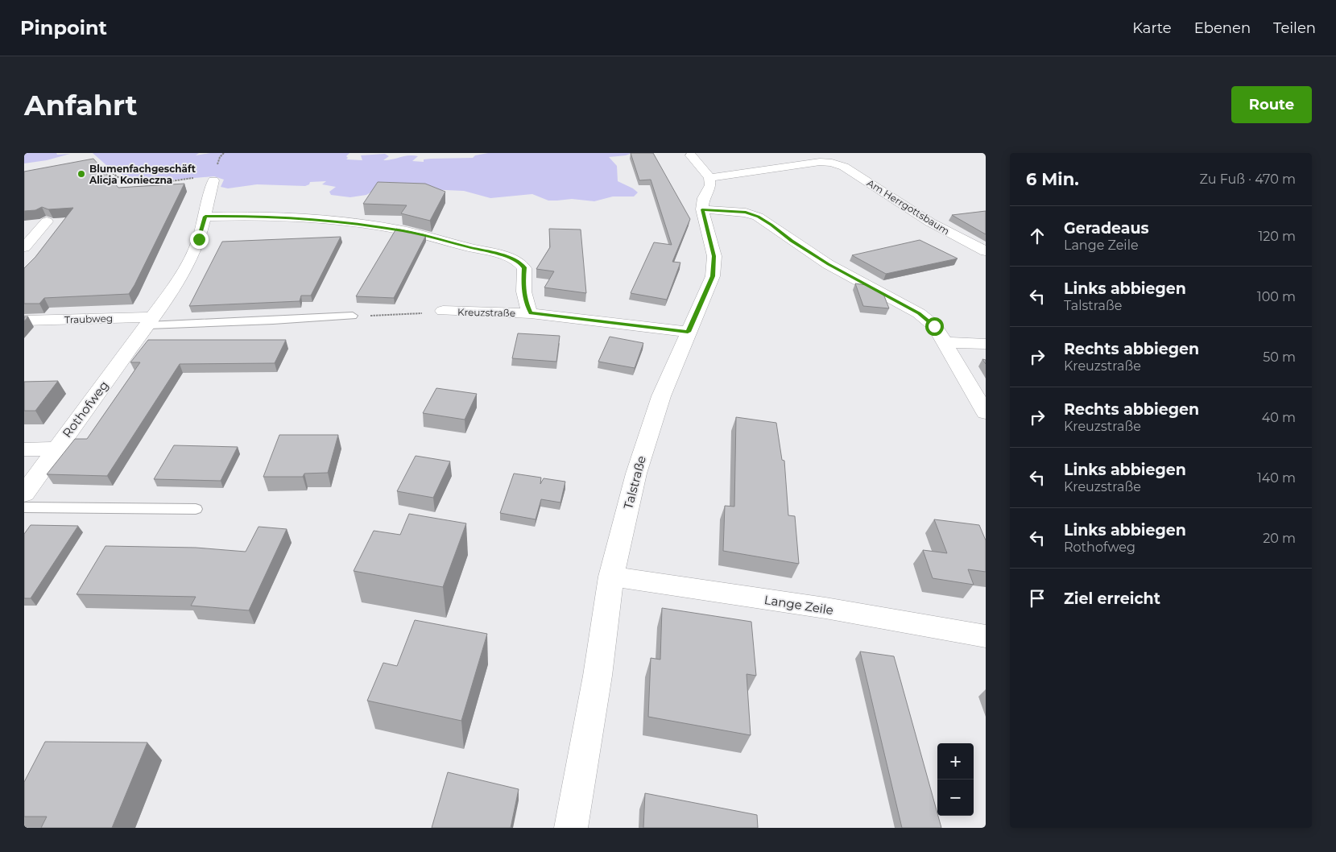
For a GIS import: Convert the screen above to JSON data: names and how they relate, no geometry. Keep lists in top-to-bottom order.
{
  "streets": {
    "street": [
      "Am Herrgottsbaum",
      "Kreuzstraße",
      "Traubweg",
      "Rothofweg",
      "Talstraße",
      "Lange Zeile"
    ]
  },
  "crossings": [
    ["Am Herrgottsbaum", "Talstraße"],
    ["Kreuzstraße", "Rothofweg"],
    ["Kreuzstraße", "Talstraße"],
    ["Traubweg", "Rothofweg"],
    ["Talstraße", "Lange Zeile"]
  ],
  "places": ["Blumenfachgeschäft Alicja Konieczna"],
  "page": {
    "header": "Pinpoint",
    "nav": ["Karte", "Ebenen", "Teilen"],
    "buttons": "Route",
    "title": "Anfahrt",
    "heading": ["6 Min.", "Zu Fuß · 470 m"],
    "list": [
      ["Geradeaus", "Lange Zeile", "120 m"],
      ["Links abbiegen", "Talstraße", "100 m"],
      ["Rechts abbiegen", "Kreuzstraße", "50 m"],
      ["Rechts abbiegen", "Kreuzstraße", "40 m"],
      ["Links abbiegen", "Kreuzstraße", "140 m"],
      ["Links abbiegen", "Rothofweg", "20 m"],
      "Ziel erreicht"
    ],
    "map_buttons": ["+", "−"]
  }
}
